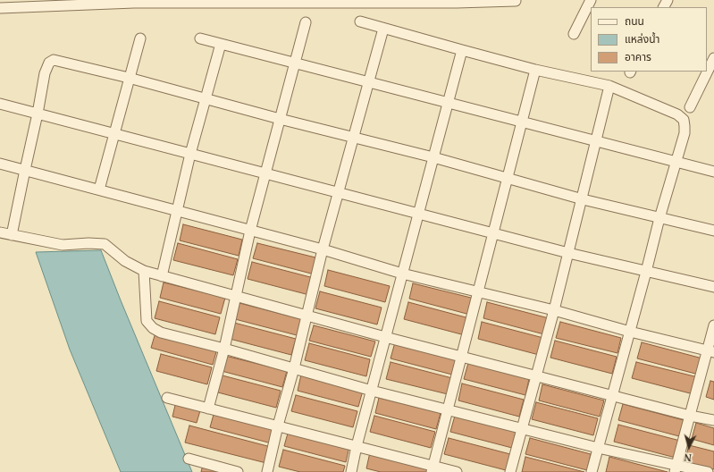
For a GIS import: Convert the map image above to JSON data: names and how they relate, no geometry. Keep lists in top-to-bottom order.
{
  "legend": ["ถนน", "แหล่งน้ำ", "อาคาร"],
  "north": "bottom"
}
